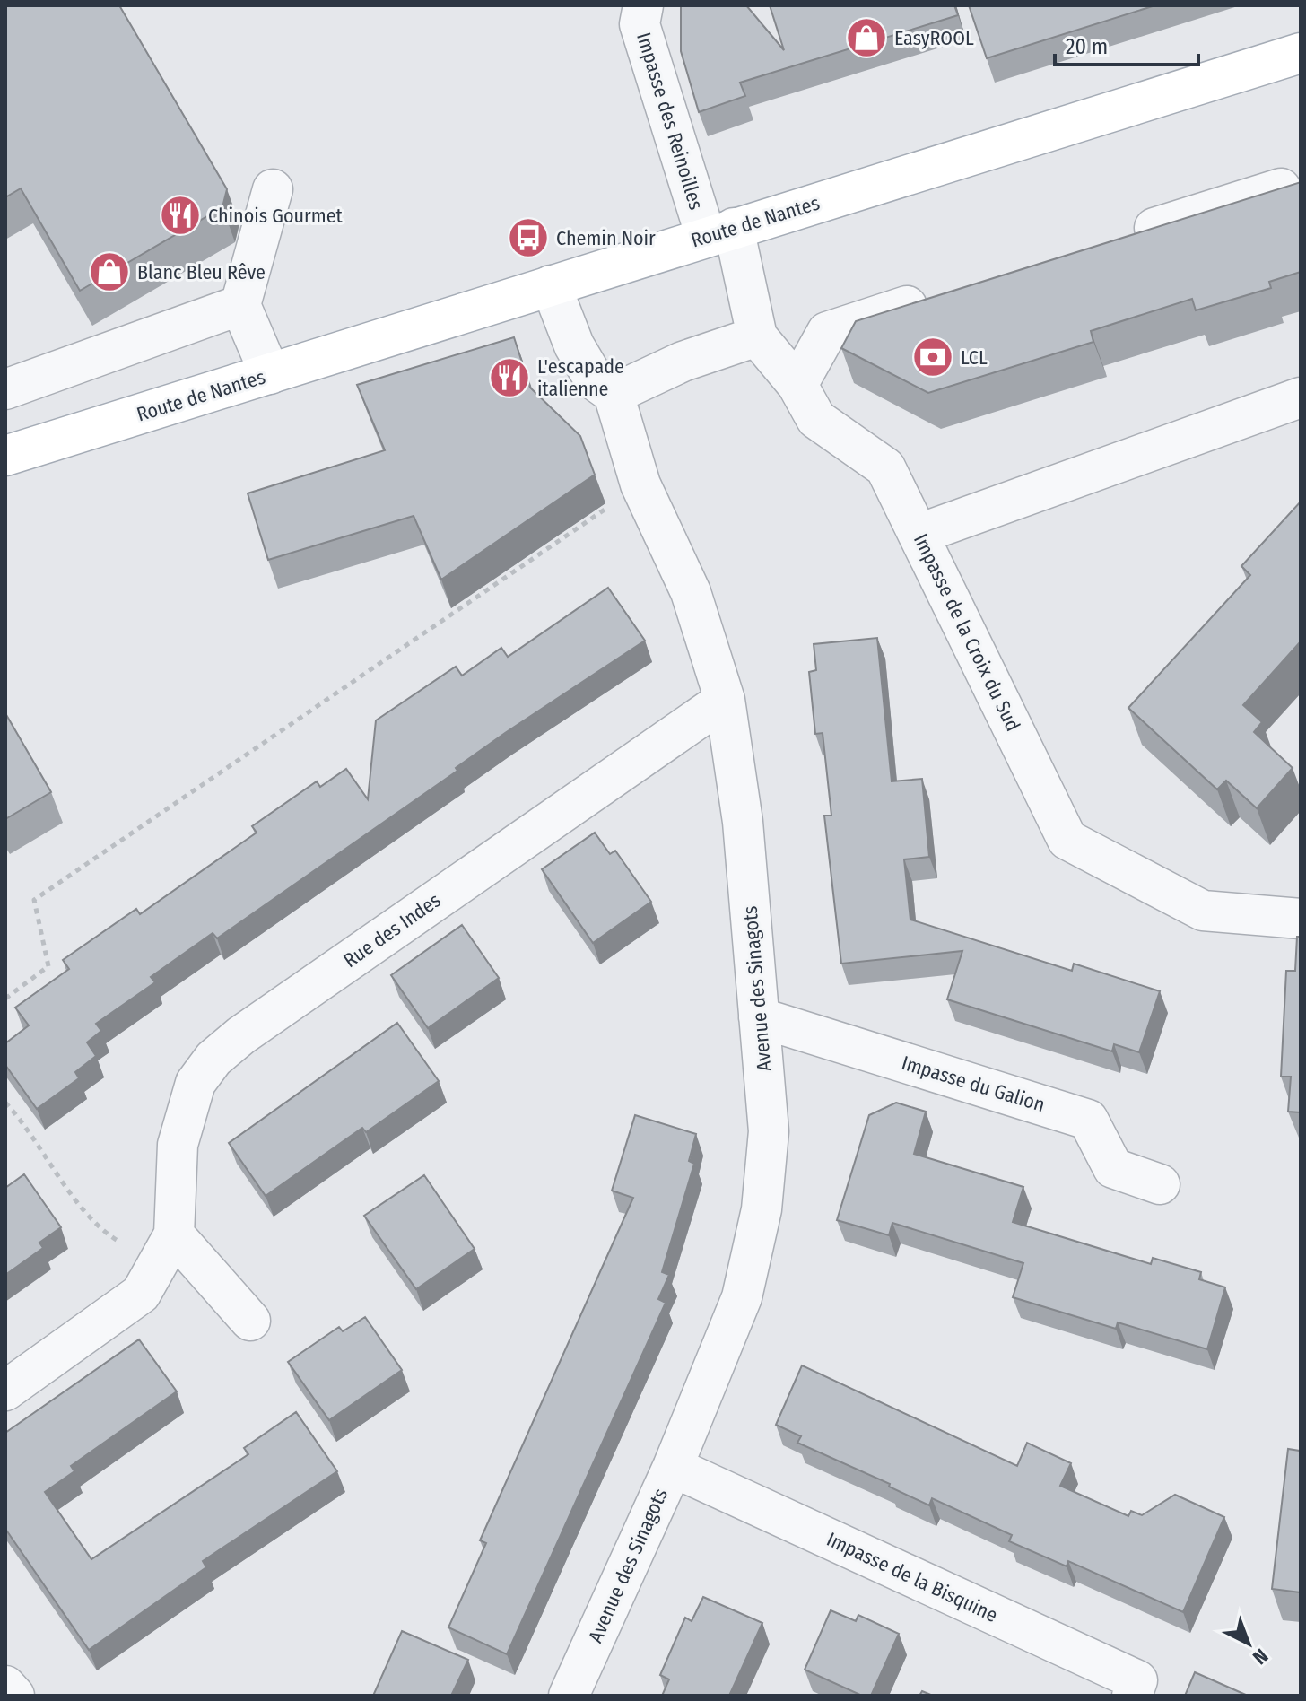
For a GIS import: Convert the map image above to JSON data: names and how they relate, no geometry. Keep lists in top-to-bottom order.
{
  "streets": {
    "main road": ["Route de Nantes"],
    "street": [
      "Impasse des Reinoilles",
      "Impasse de la Croix du Sud",
      "Rue des Indes",
      "Avenue des Sinagots",
      "Impasse du Galion",
      "Impasse de la Bisquine"
    ]
  },
  "crossings": [
    ["Impasse des Reinoilles", "Route de Nantes"],
    ["Impasse des Reinoilles", "Impasse de la Croix du Sud"],
    ["Route de Nantes", "Impasse de la Croix du Sud"],
    ["Route de Nantes", "Avenue des Sinagots"],
    ["Rue des Indes", "Avenue des Sinagots"],
    ["Avenue des Sinagots", "Impasse du Galion"],
    ["Avenue des Sinagots", "Impasse de la Bisquine"]
  ],
  "places": {
    "shop": ["EasyROOL", "Blanc Bleu Rêve"],
    "restaurant": ["Chinois Gourmet", "L'escapade italienne"],
    "bus stop": ["Chemin Noir"],
    "bank": ["LCL"]
  },
  "scale_bar": "20 m",
  "north": "bottom right"
}
